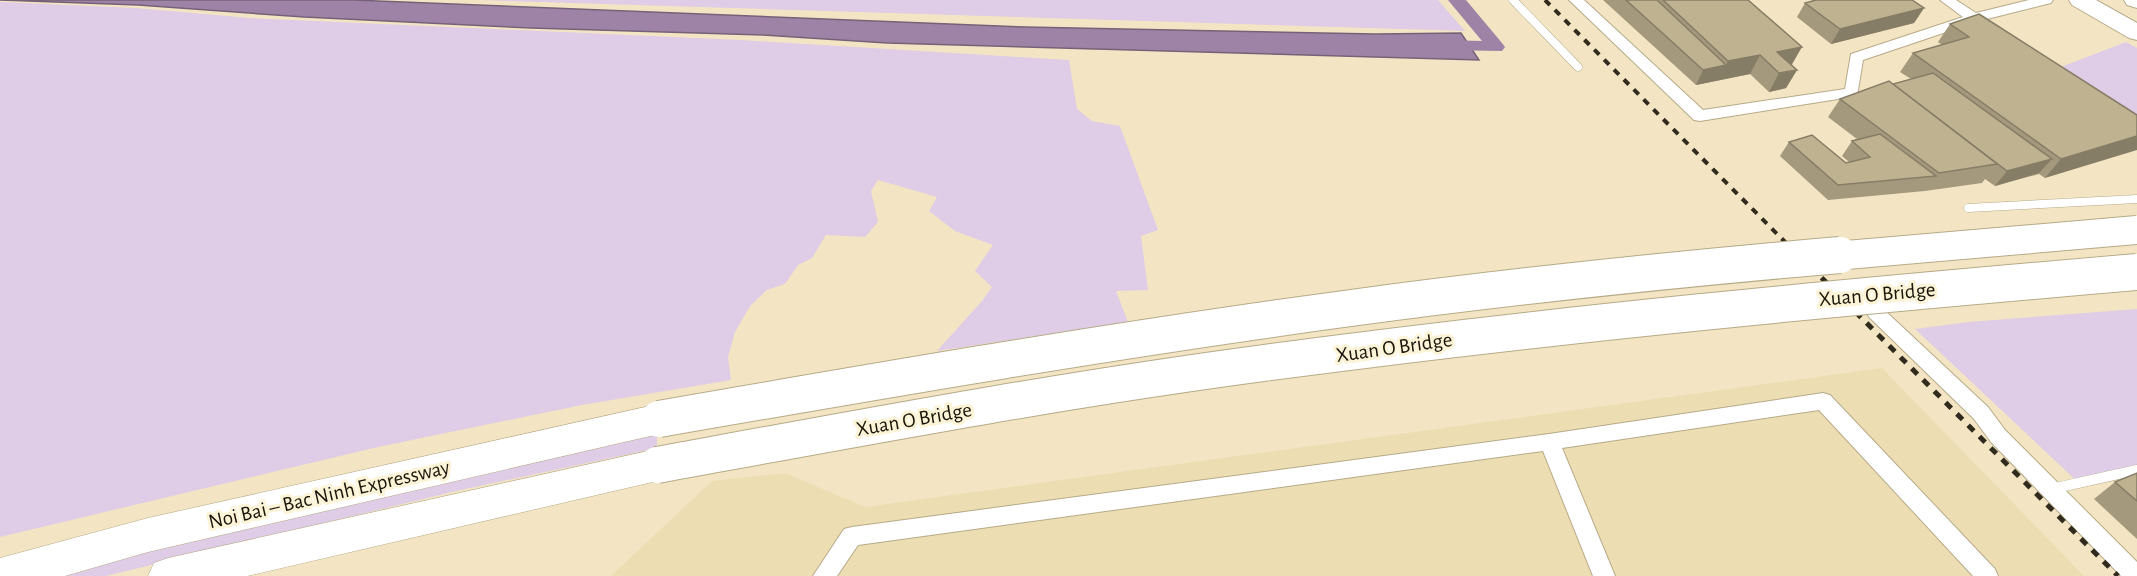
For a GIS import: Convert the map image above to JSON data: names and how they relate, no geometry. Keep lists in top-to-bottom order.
{
  "streets": {
    "highway": ["Xuan O Bridge", "Noi Bai – Bac Ninh Expressway"]
  },
  "crossings": [
    ["Xuan O Bridge", "Noi Bai – Bac Ninh Expressway"]
  ]
}
